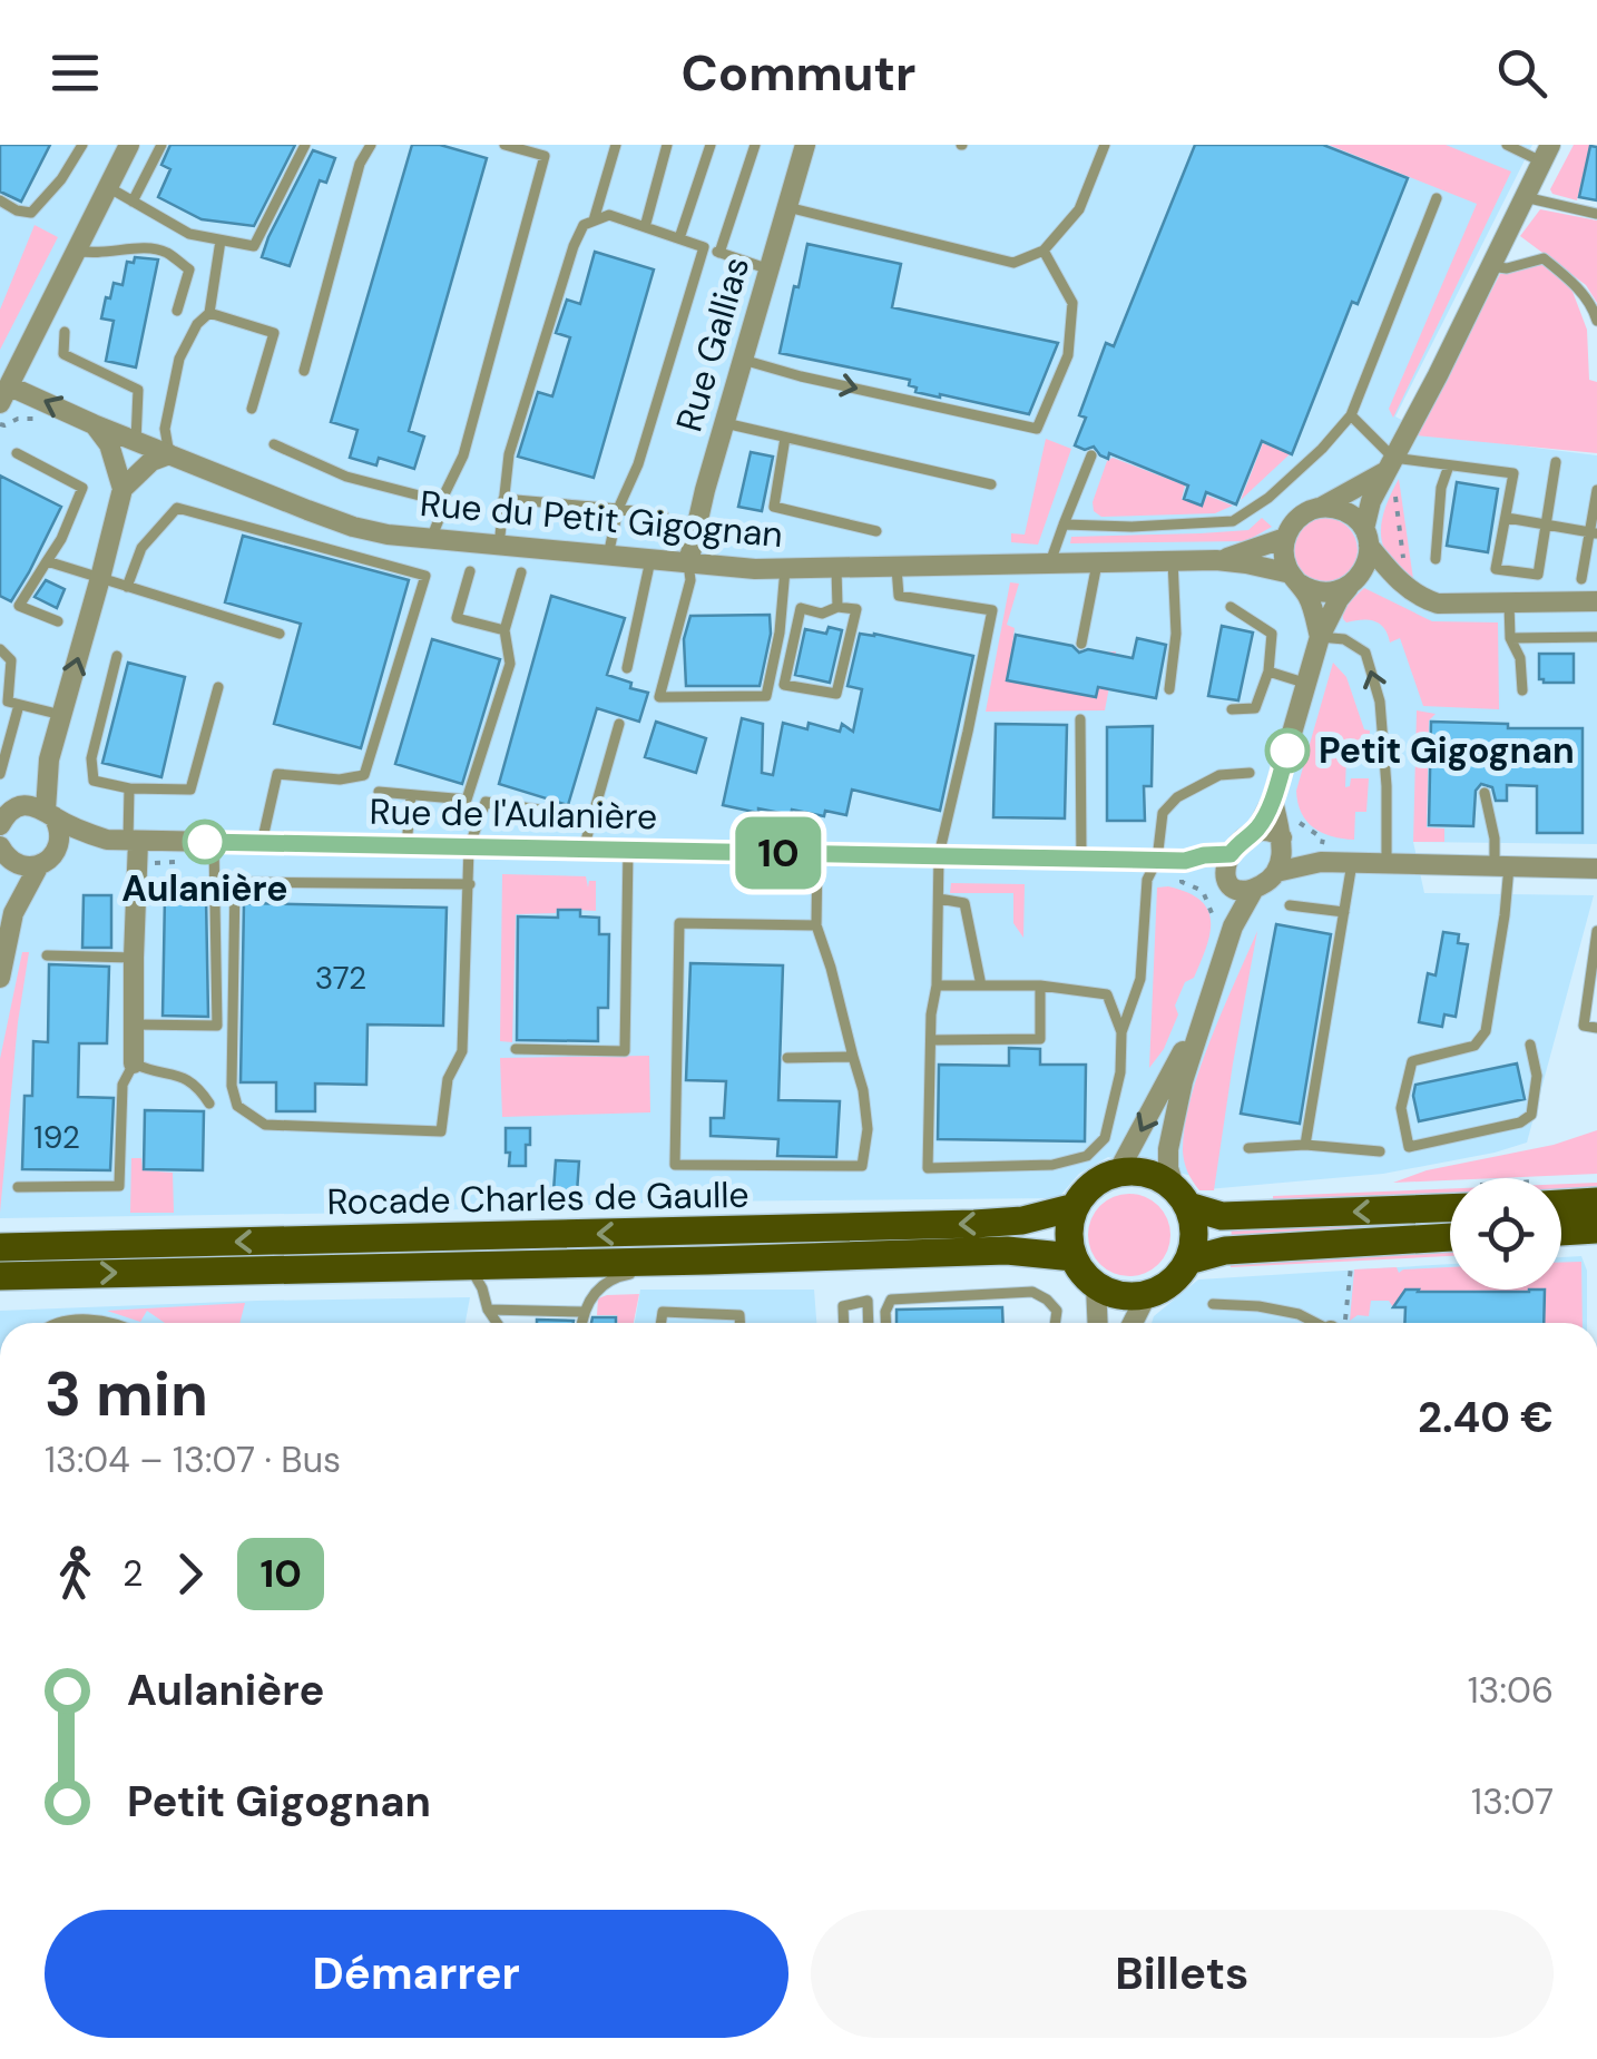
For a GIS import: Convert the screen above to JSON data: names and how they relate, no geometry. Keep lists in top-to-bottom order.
{
  "streets": {
    "main road": ["Rocade Charles de Gaulle"],
    "street": ["Rue Gallias", "Rue du Petit Gigognan", "Rue de l'Aulanière"]
  },
  "crossings": [
    ["Rue Gallias", "Rue du Petit Gigognan"]
  ],
  "places": ["Petit Gigognan", "Aulanière"],
  "lines": ["bus line 10"],
  "house_numbers": ["372", "192"],
  "page": {
    "header": "Commutr",
    "on_map": "10",
    "heading": ["3 min", "13:04 – 13:07 · Bus", "2.40 €"],
    "legs": ["2", "10"],
    "list": [
      {
        "name": "Aulanière",
        "value": "13:06"
      },
      {
        "name": "Petit Gigognan",
        "value": "13:07"
      }
    ],
    "buttons": ["Démarrer", "Billets"]
  }
}
